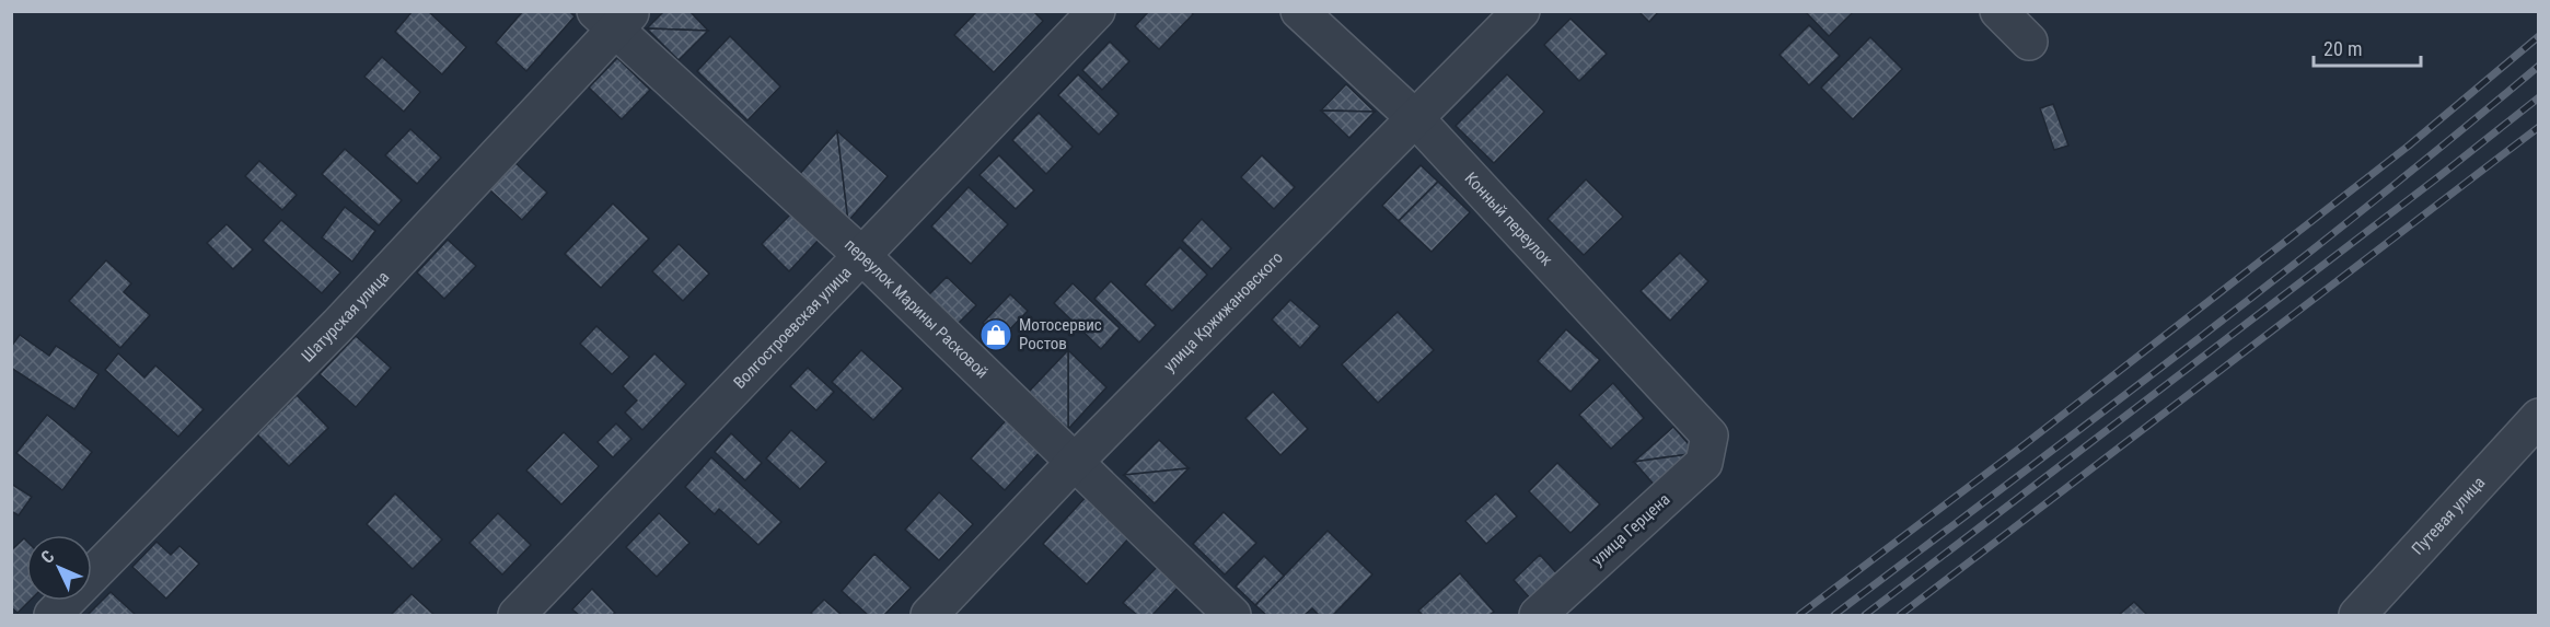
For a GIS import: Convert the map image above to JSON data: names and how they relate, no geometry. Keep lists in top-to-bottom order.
{
  "streets": {
    "street": [
      "Конный переулок",
      "переулок Марины Расковой",
      "улица Кржижановского",
      "Шатурская улица",
      "Волгостроевская улица",
      "Путевая улица",
      "улица Герцена"
    ]
  },
  "crossings": [
    ["Конный переулок", "улица Кржижановского"],
    ["Конный переулок", "улица Герцена"],
    ["переулок Марины Расковой", "улица Кржижановского"],
    ["переулок Марины Расковой", "Шатурская улица"],
    ["переулок Марины Расковой", "Волгостроевская улица"]
  ],
  "places": {
    "shop": ["Мотосервис Ростов"]
  },
  "scale_bar": "20 m",
  "north": "top left"
}
